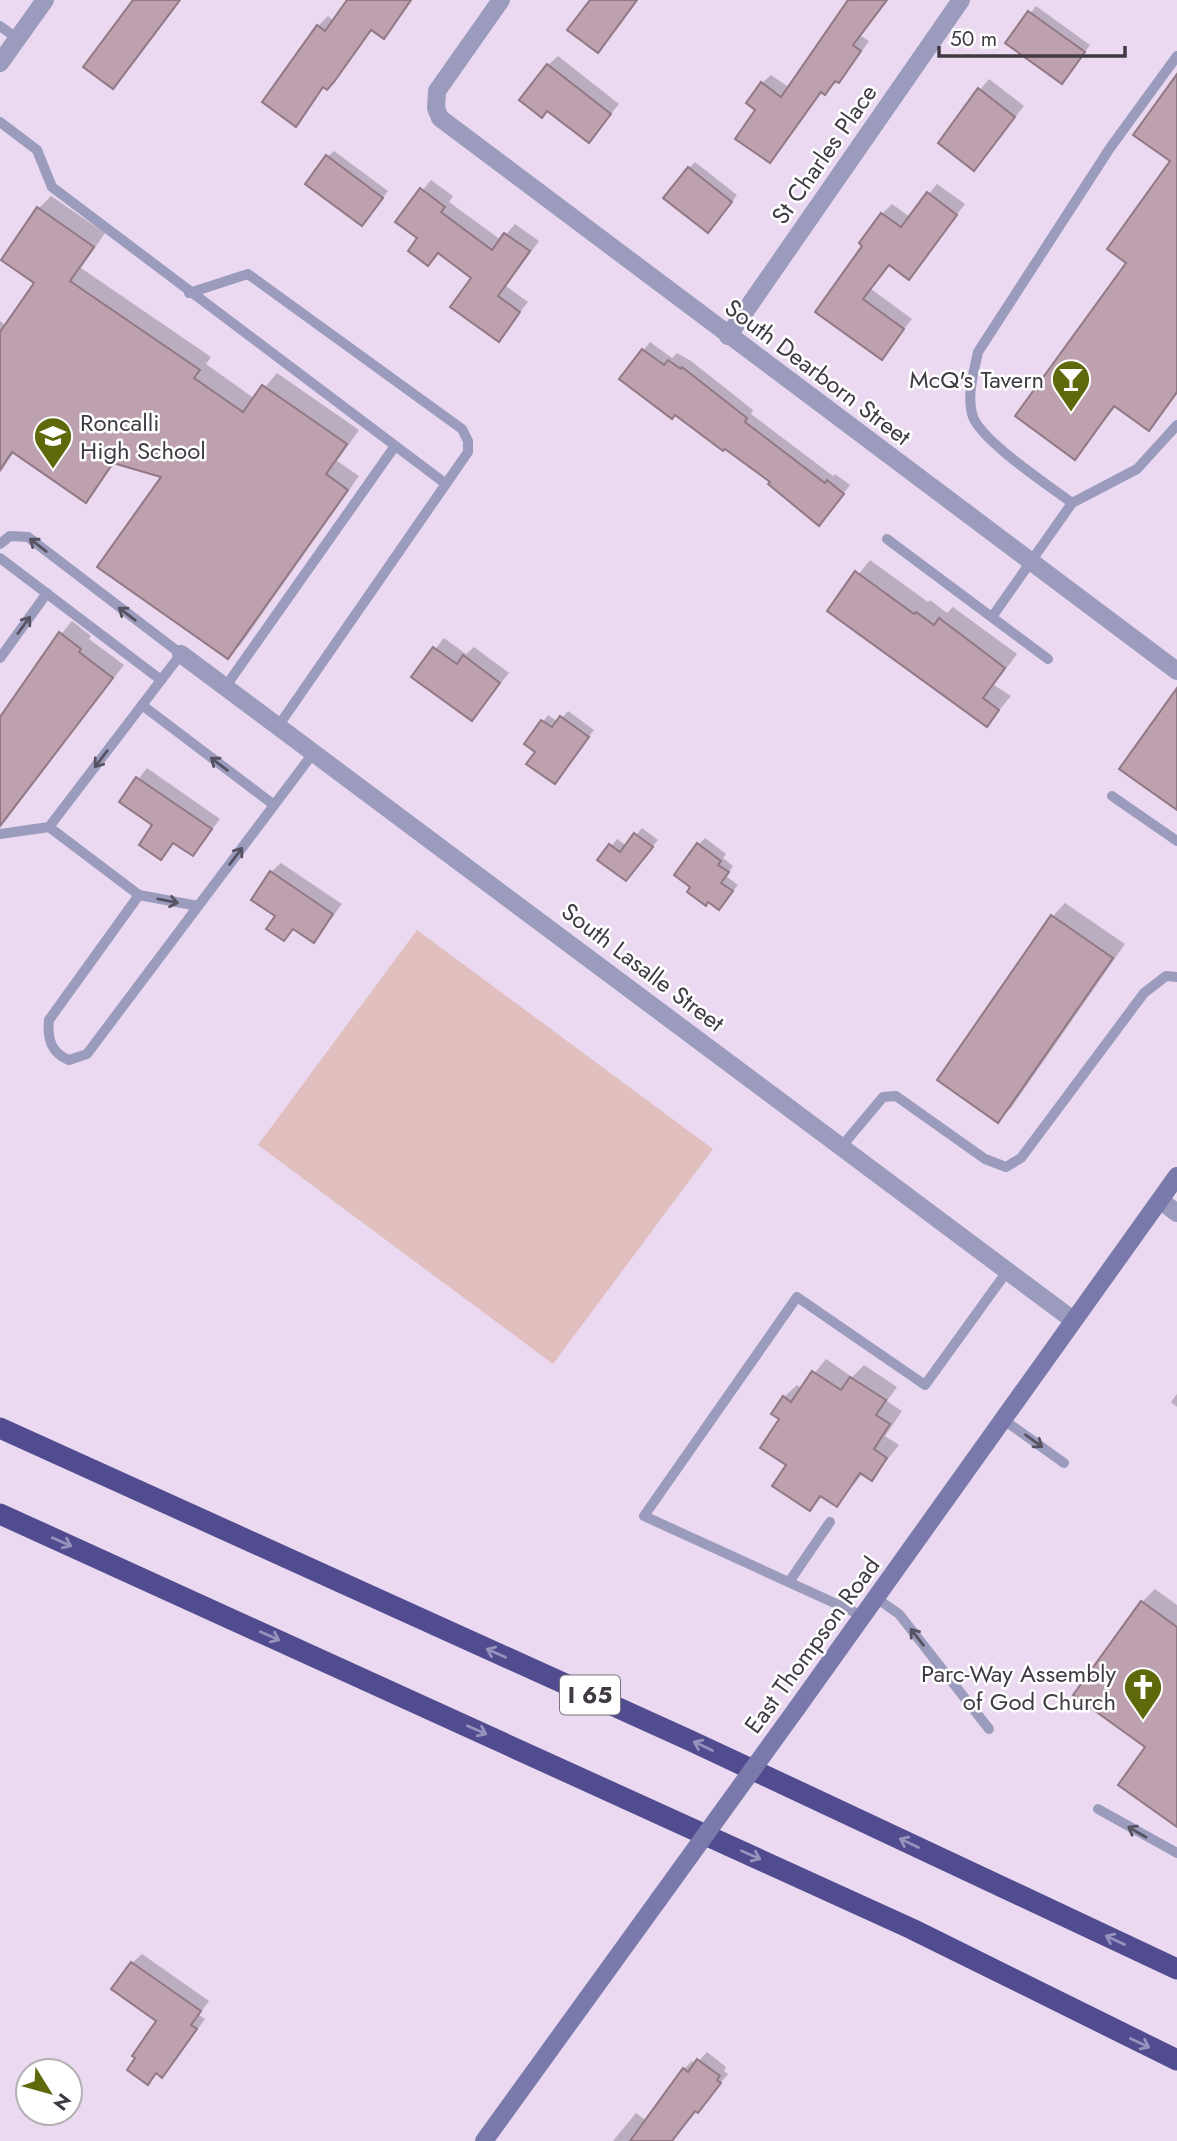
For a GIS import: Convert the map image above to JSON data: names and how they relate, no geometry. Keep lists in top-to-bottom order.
{
  "streets": {
    "highway": ["I 65"],
    "main road": ["East Thompson Road"],
    "street": ["St Charles Place", "South Dearborn Street", "South Lasalle Street"]
  },
  "crossings": [
    ["St Charles Place", "South Dearborn Street"],
    ["South Lasalle Street", "East Thompson Road"]
  ],
  "places": {
    "bar": ["McQ's Tavern"],
    "school or university": ["Roncalli High School"],
    "church": ["Parc-Way Assembly of God Church"]
  },
  "scale_bar": "50 m",
  "north": "bottom right"
}
